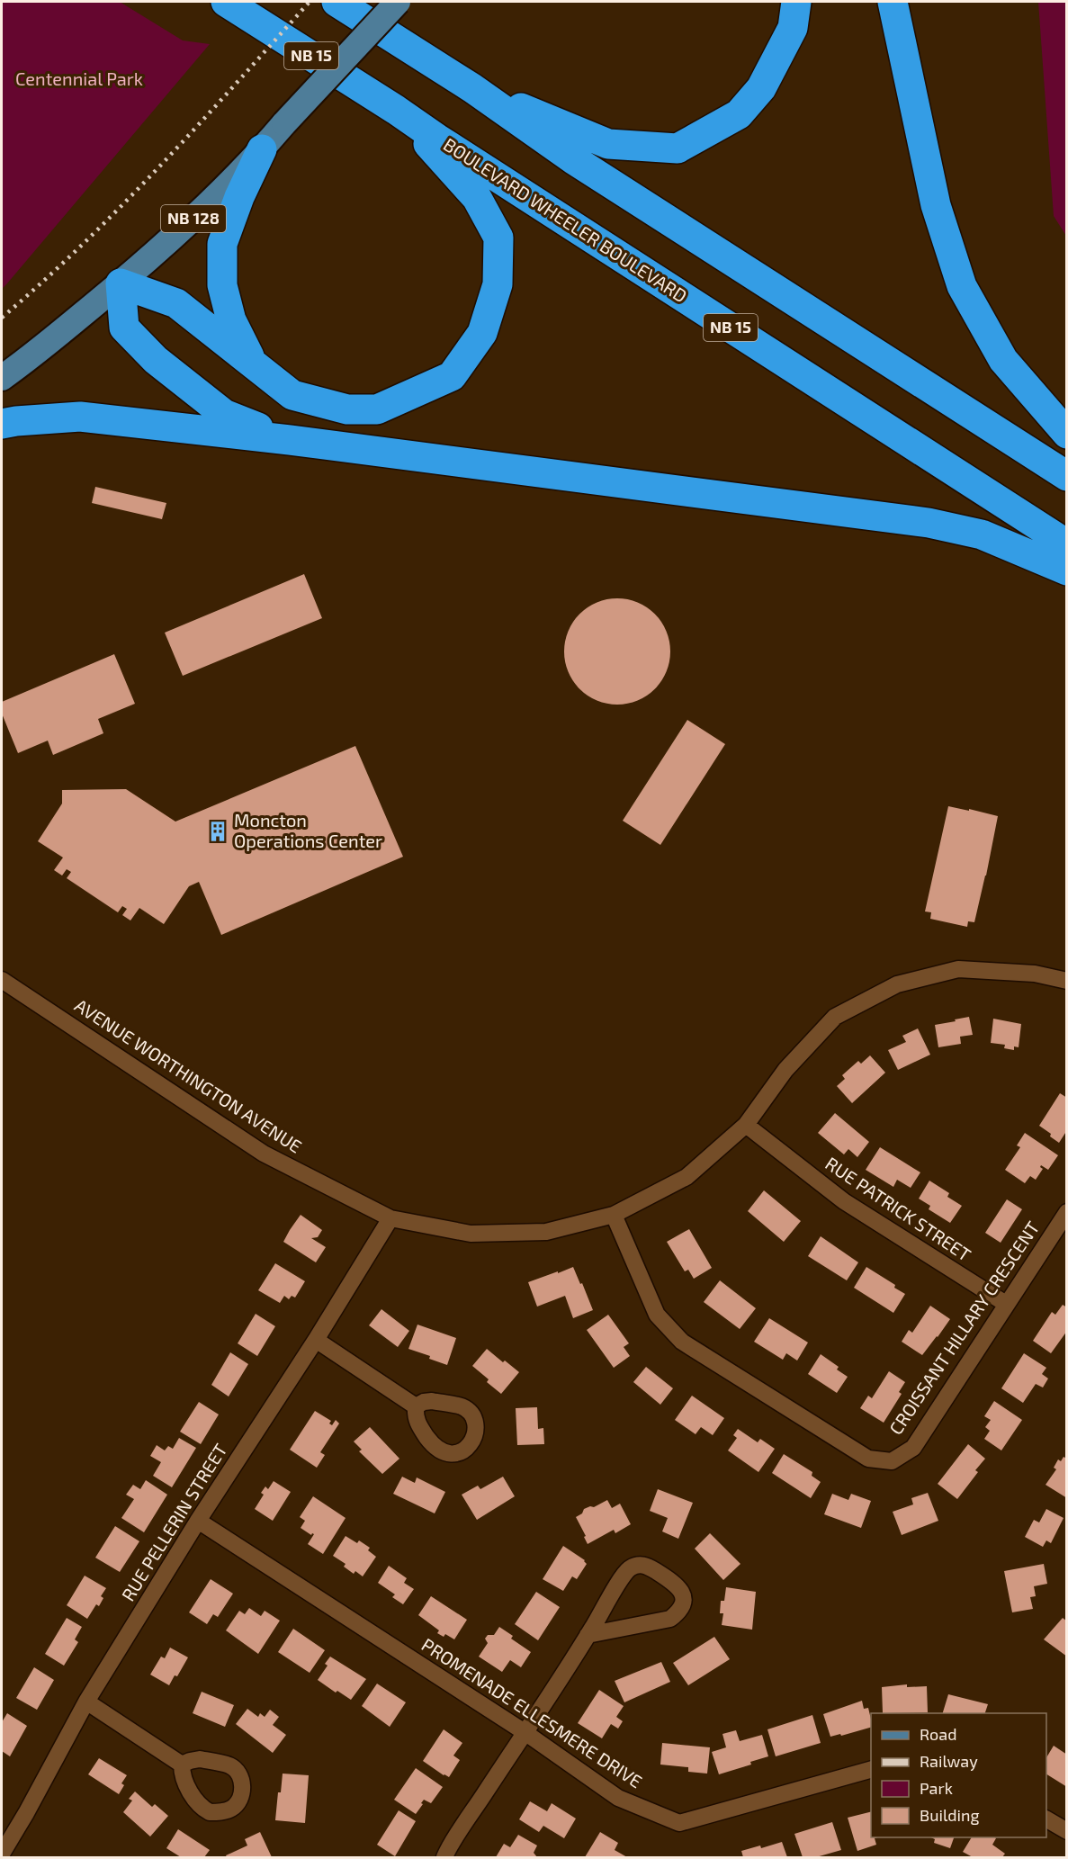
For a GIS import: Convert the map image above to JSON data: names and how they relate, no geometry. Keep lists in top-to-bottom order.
{
  "streets": {
    "highway": ["NB 15", "BOULEVARD WHEELER BOULEVARD"],
    "main road": ["NB 128"],
    "street": [
      "AVENUE WORTHINGTON AVENUE",
      "RUE PATRICK STREET",
      "CROISSANT HILLARY CRESCENT",
      "RUE PELLERIN STREET",
      "PROMENADE ELLESMERE DRIVE"
    ]
  },
  "crossings": [
    ["AVENUE WORTHINGTON AVENUE", "RUE PATRICK STREET"],
    ["AVENUE WORTHINGTON AVENUE", "CROISSANT HILLARY CRESCENT"],
    ["AVENUE WORTHINGTON AVENUE", "RUE PELLERIN STREET"],
    ["RUE PATRICK STREET", "CROISSANT HILLARY CRESCENT"],
    ["RUE PELLERIN STREET", "PROMENADE ELLESMERE DRIVE"]
  ],
  "parks": ["Centennial Park"],
  "places": {
    "building": ["Moncton Operations Center"]
  },
  "legend": [
    "Road",
    "Railway",
    "Park",
    "Building"
  ]
}
